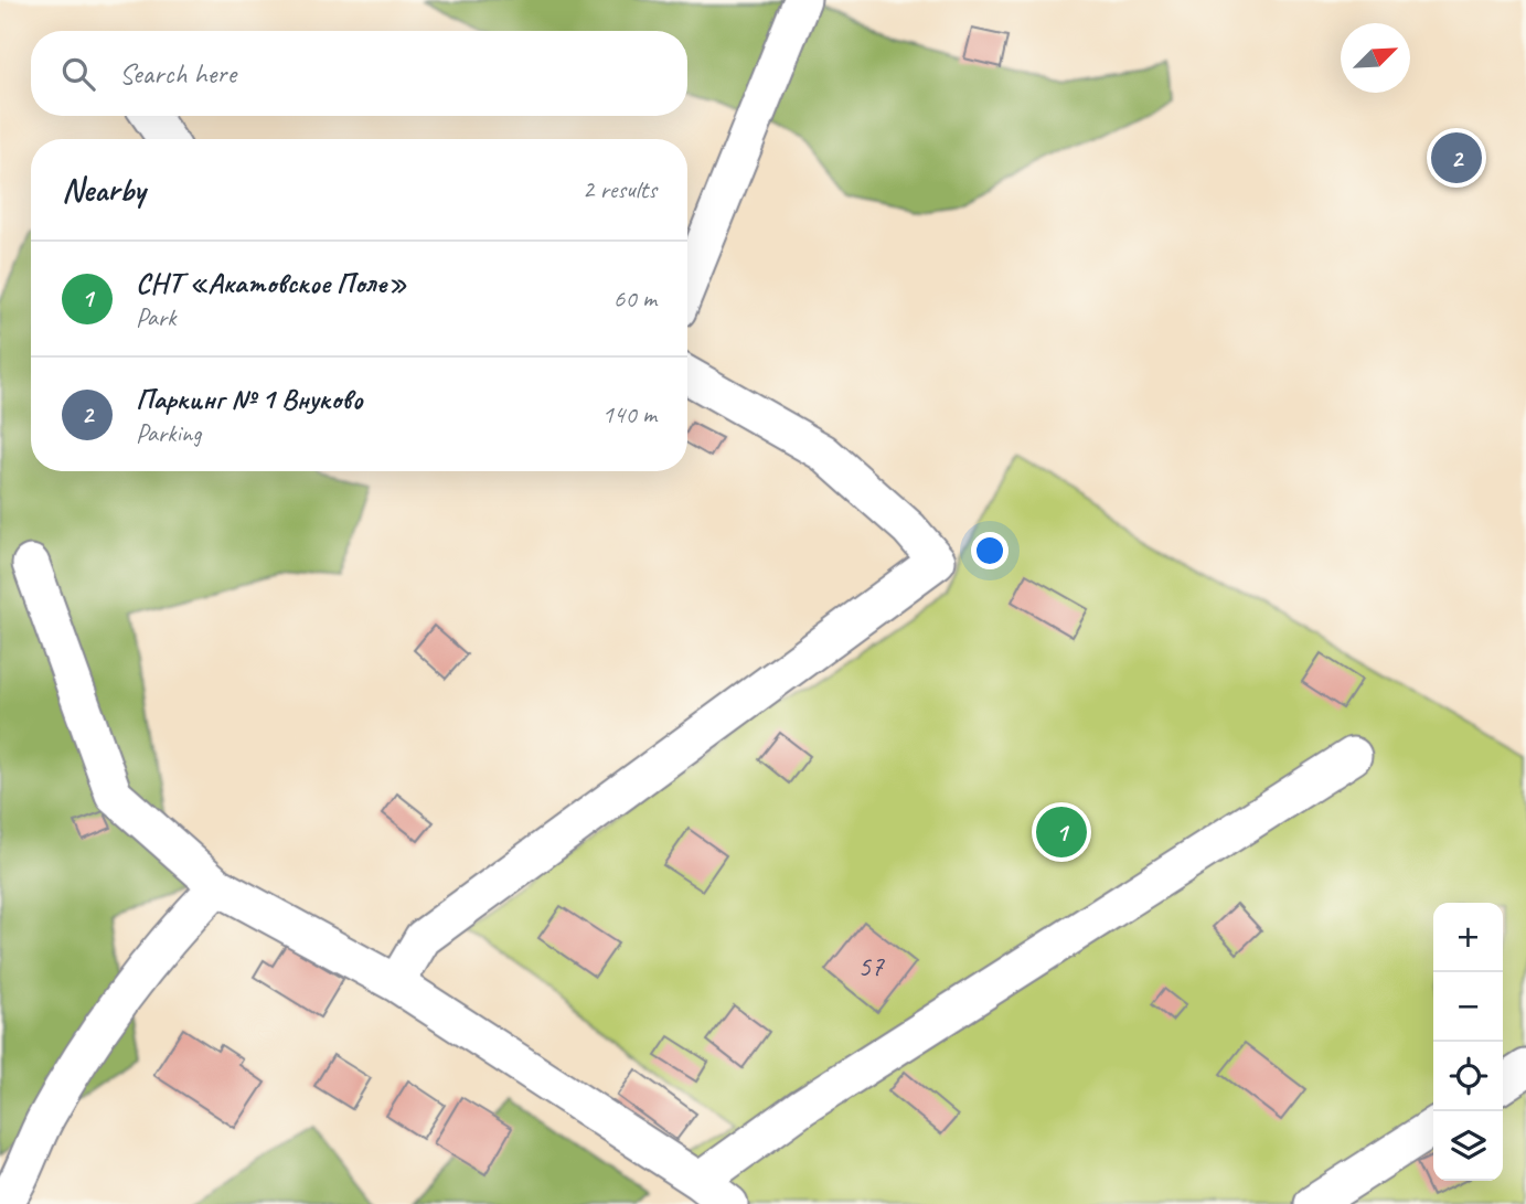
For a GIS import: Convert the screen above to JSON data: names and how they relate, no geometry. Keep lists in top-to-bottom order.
{
  "house_numbers": ["57"],
  "north": "top right",
  "page": {
    "search": "Search here",
    "pins": ["2", "1"],
    "heading": ["Nearby", "2 results"],
    "list": [
      {
        "mark": "1",
        "name": "СНТ «Акатовское Поле»",
        "note": "Park",
        "value": "60 m"
      },
      {
        "mark": "2",
        "name": "Паркинг № 1 Внуково",
        "note": "Parking",
        "value": "140 m"
      }
    ],
    "map_buttons": ["+", "−"]
  }
}
